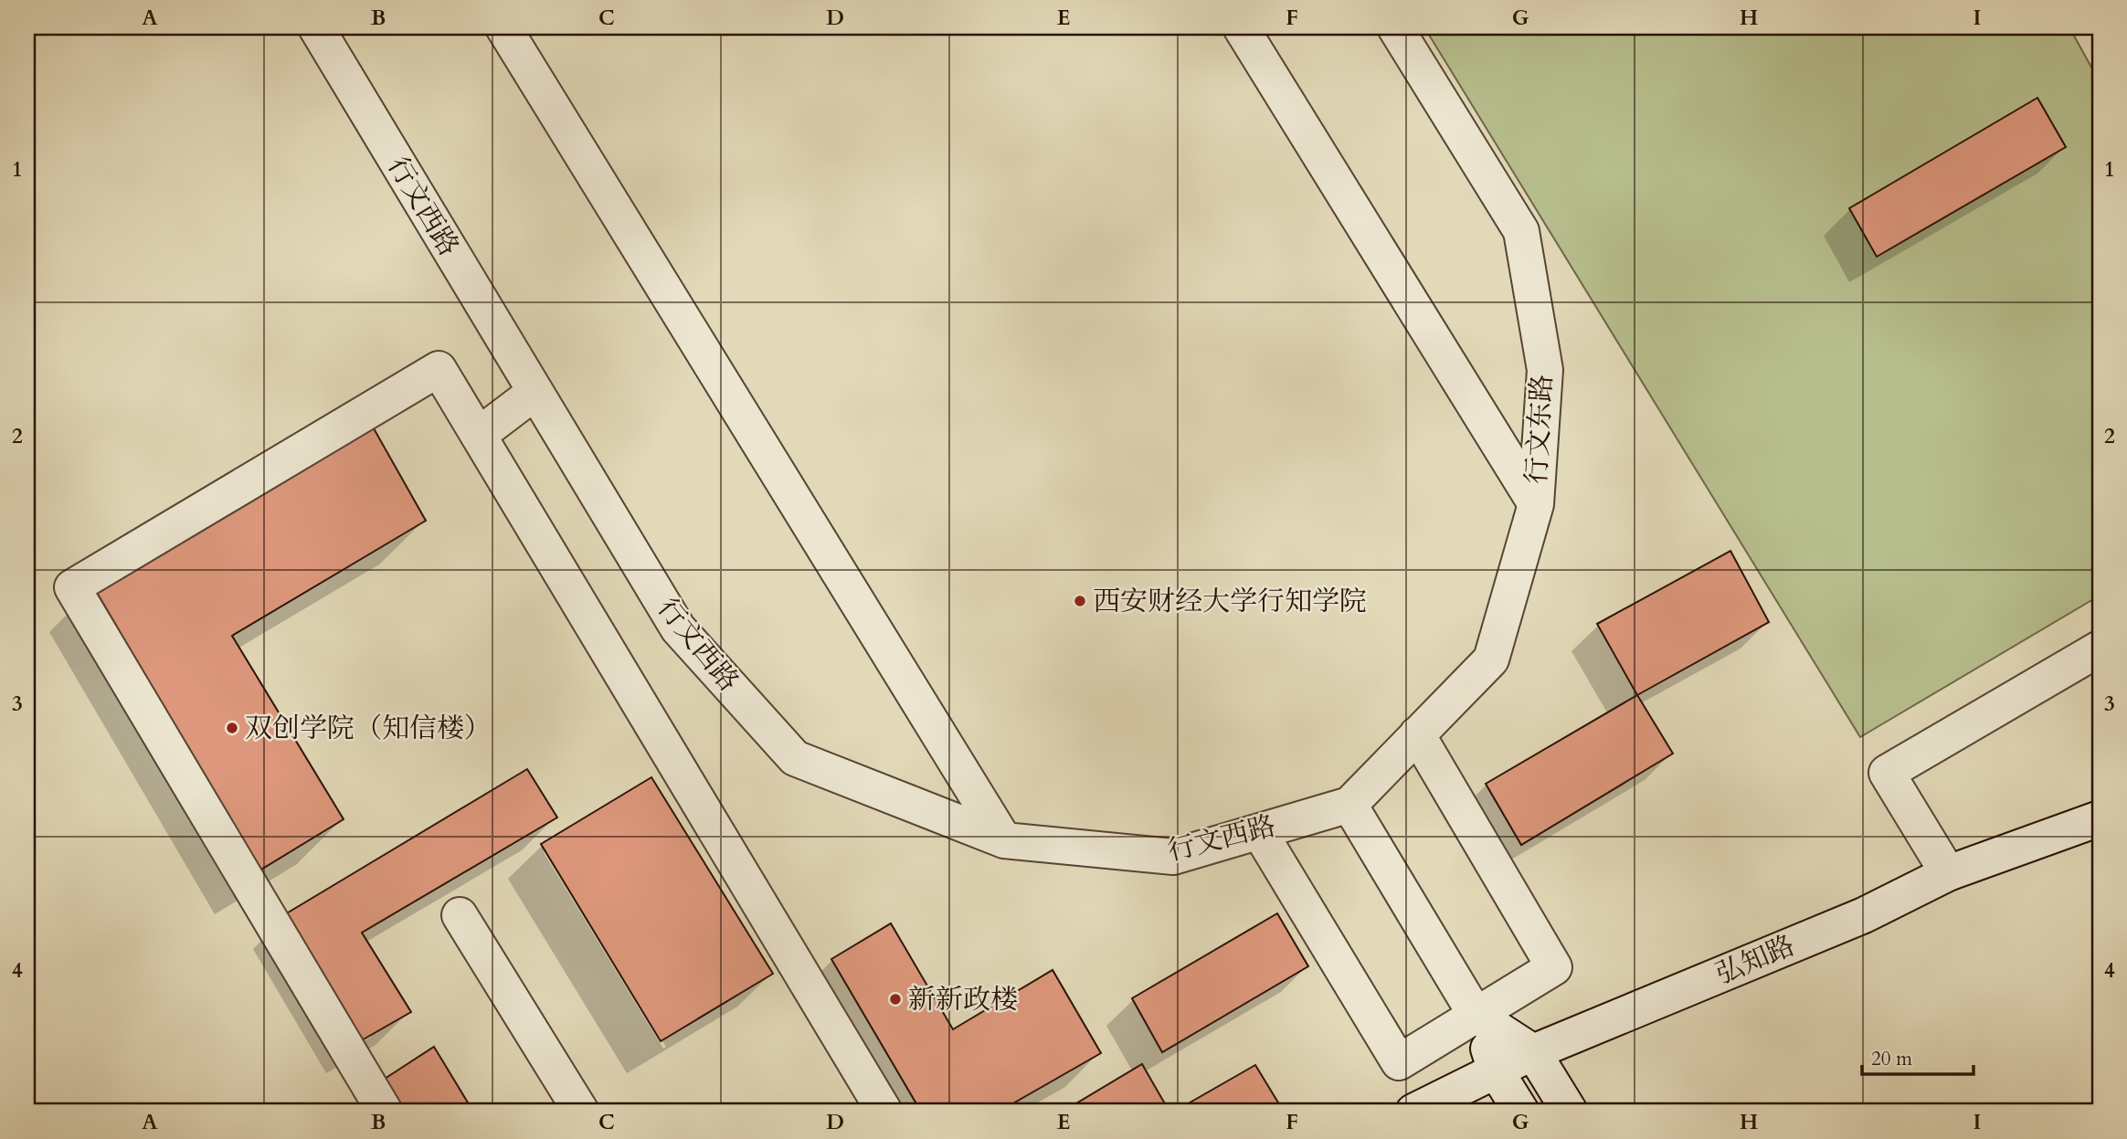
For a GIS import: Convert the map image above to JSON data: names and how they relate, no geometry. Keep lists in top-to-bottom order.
{
  "streets": {
    "street": ["行文西路", "行文东路", "弘知路"]
  },
  "crossings": [
    ["行文西路", "行文东路"]
  ],
  "places": ["西安财经大学行知学院", "双创学院（知信楼）", "新新政楼"],
  "scale_bar": "20 m",
  "grid": {
    "columns": [
      "A",
      "B",
      "C",
      "D",
      "E",
      "F",
      "G",
      "H",
      "I"
    ],
    "rows": [
      "1",
      "2",
      "3",
      "4"
    ]
  }
}
